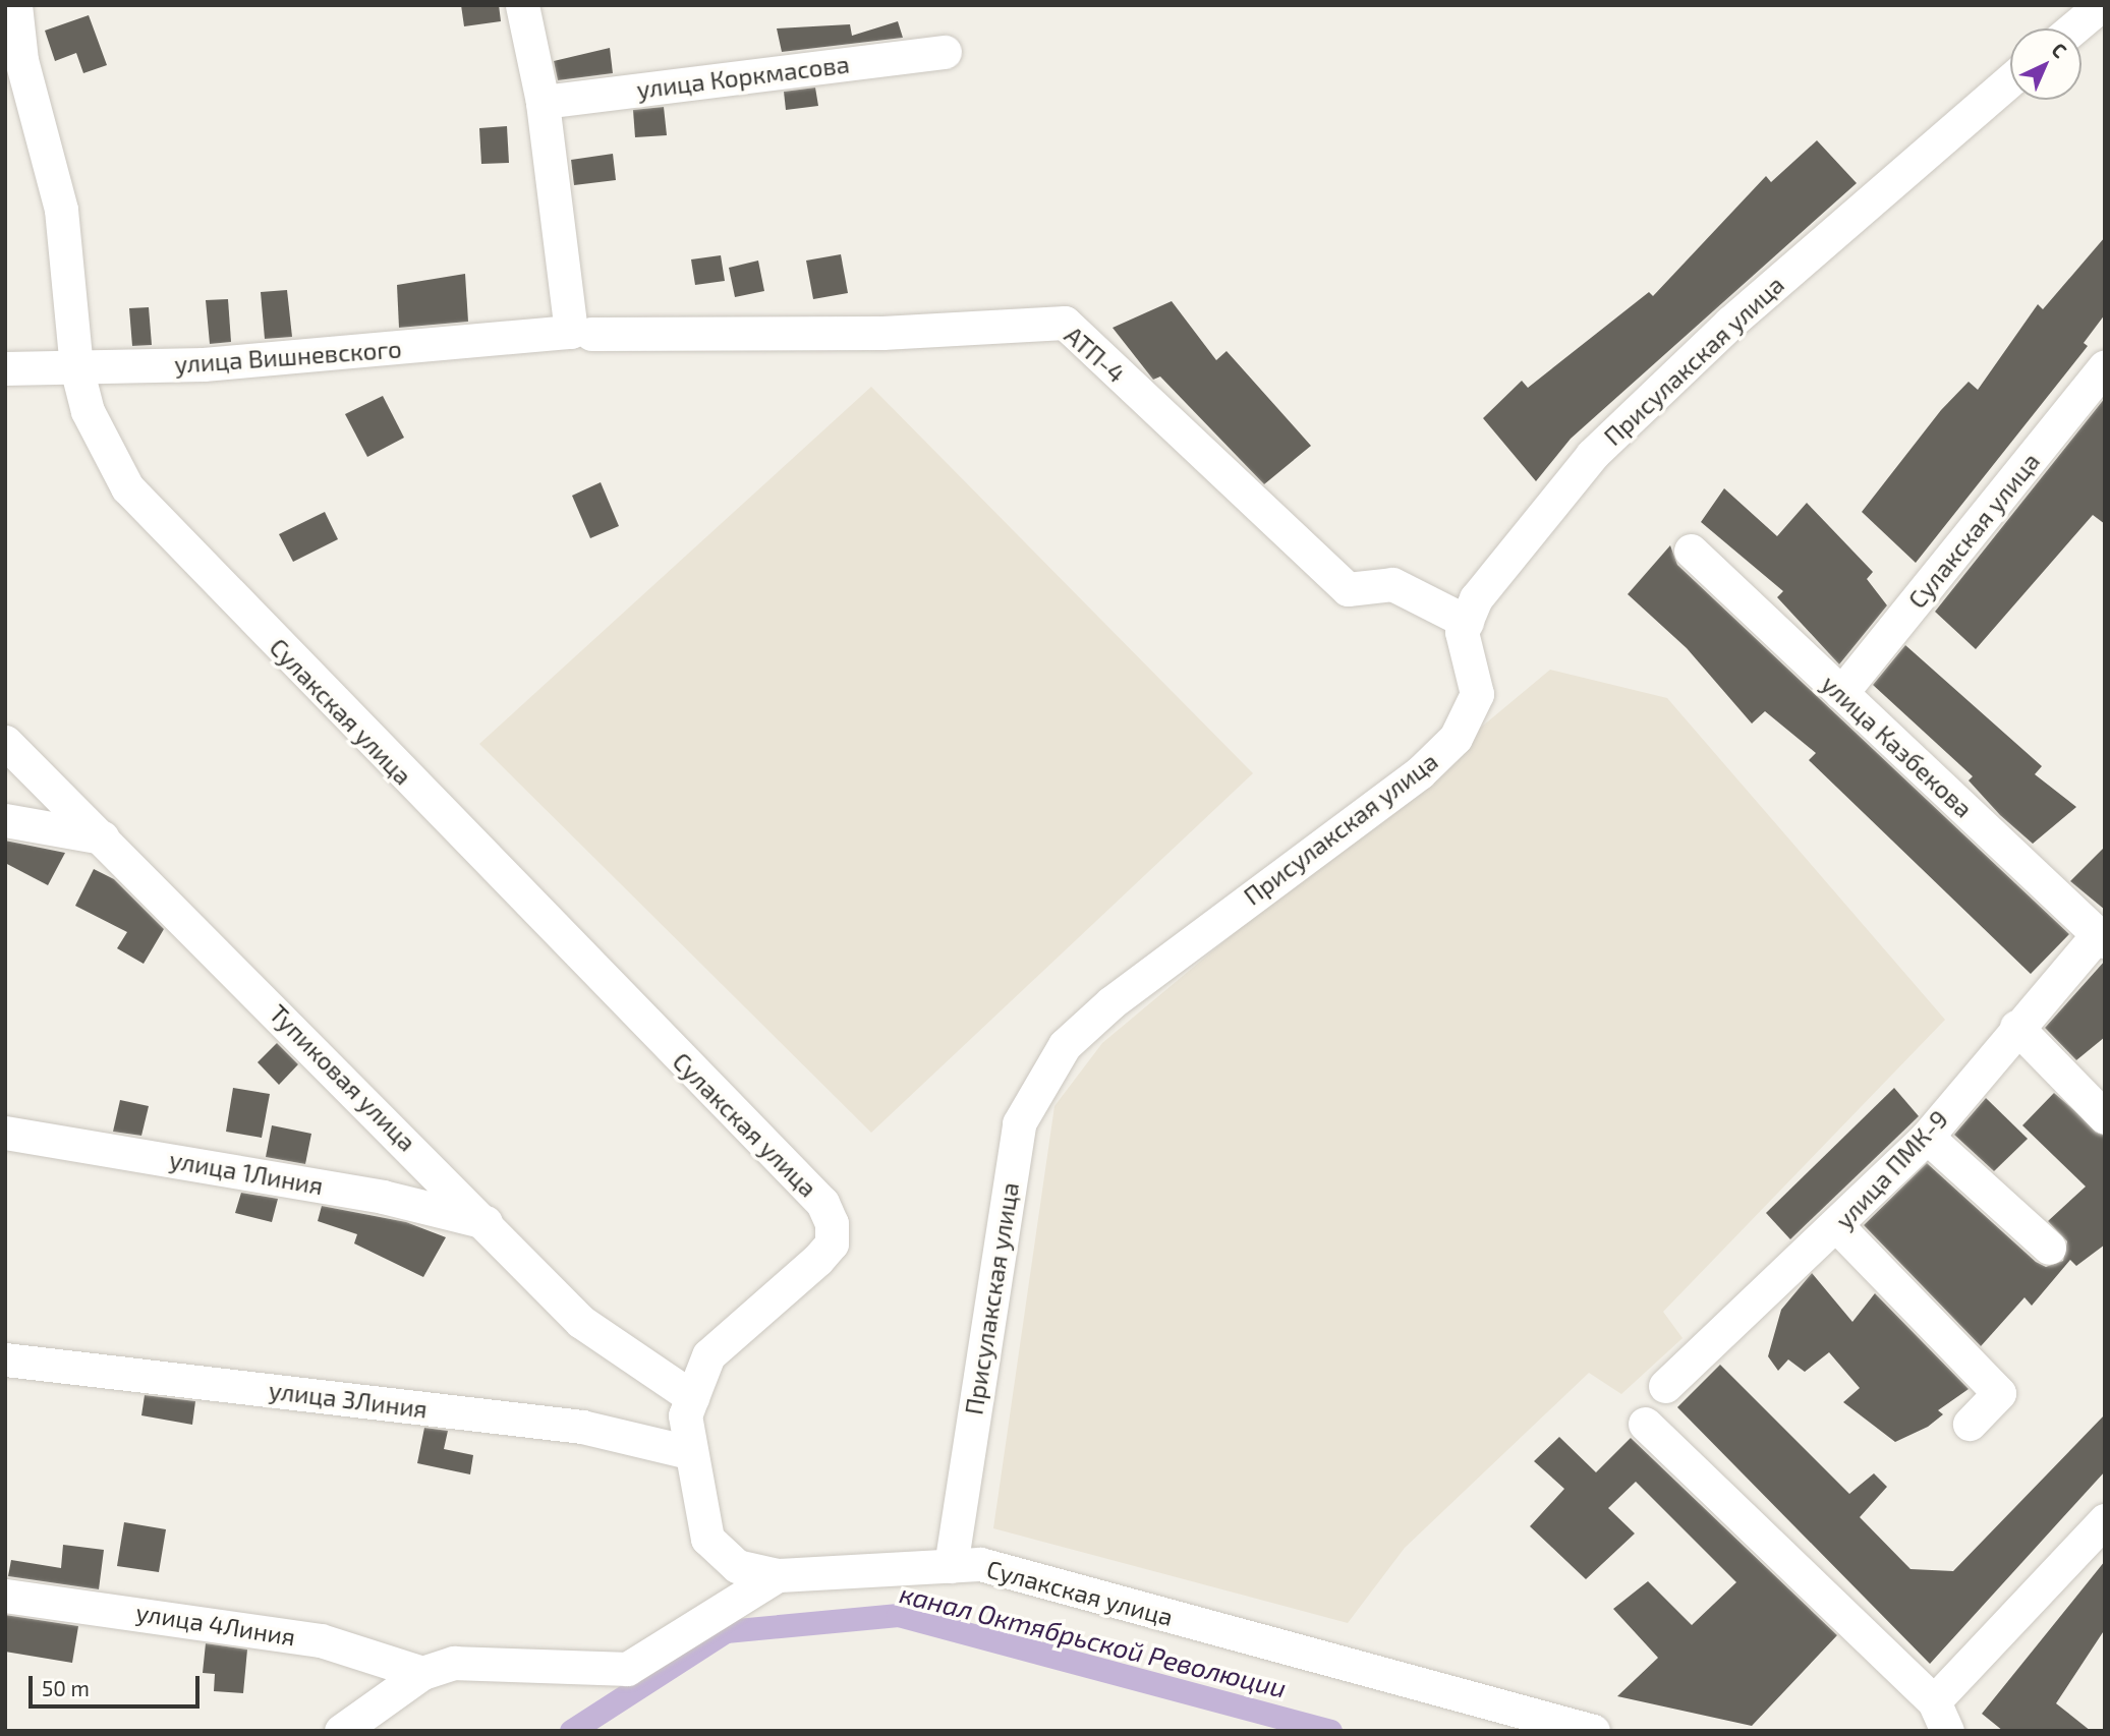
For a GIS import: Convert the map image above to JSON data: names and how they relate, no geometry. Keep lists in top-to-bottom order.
{
  "streets": {
    "street": [
      "улица Коркмасова",
      "АТП-4",
      "улица Вишневского",
      "Присулакская улица",
      "Сулакская улица",
      "улица Казбекова",
      "Тупиковая улица",
      "улица ПМК-9",
      "улица 1Линия",
      "улица 3Линия",
      "улица 4Линия"
    ]
  },
  "crossings": [
    ["АТП-4", "улица Вишневского"],
    ["АТП-4", "Присулакская улица"],
    ["улица Вишневского", "Сулакская улица"],
    ["Присулакская улица", "Сулакская улица"],
    ["Сулакская улица", "улица Казбекова"],
    ["Сулакская улица", "Тупиковая улица"],
    ["Сулакская улица", "улица 3Линия"],
    ["улица Казбекова", "улица ПМК-9"],
    ["Тупиковая улица", "улица 1Линия"]
  ],
  "water": ["канал Октябрьской Революции"],
  "scale_bar": "50 m",
  "north": "top right"
}
